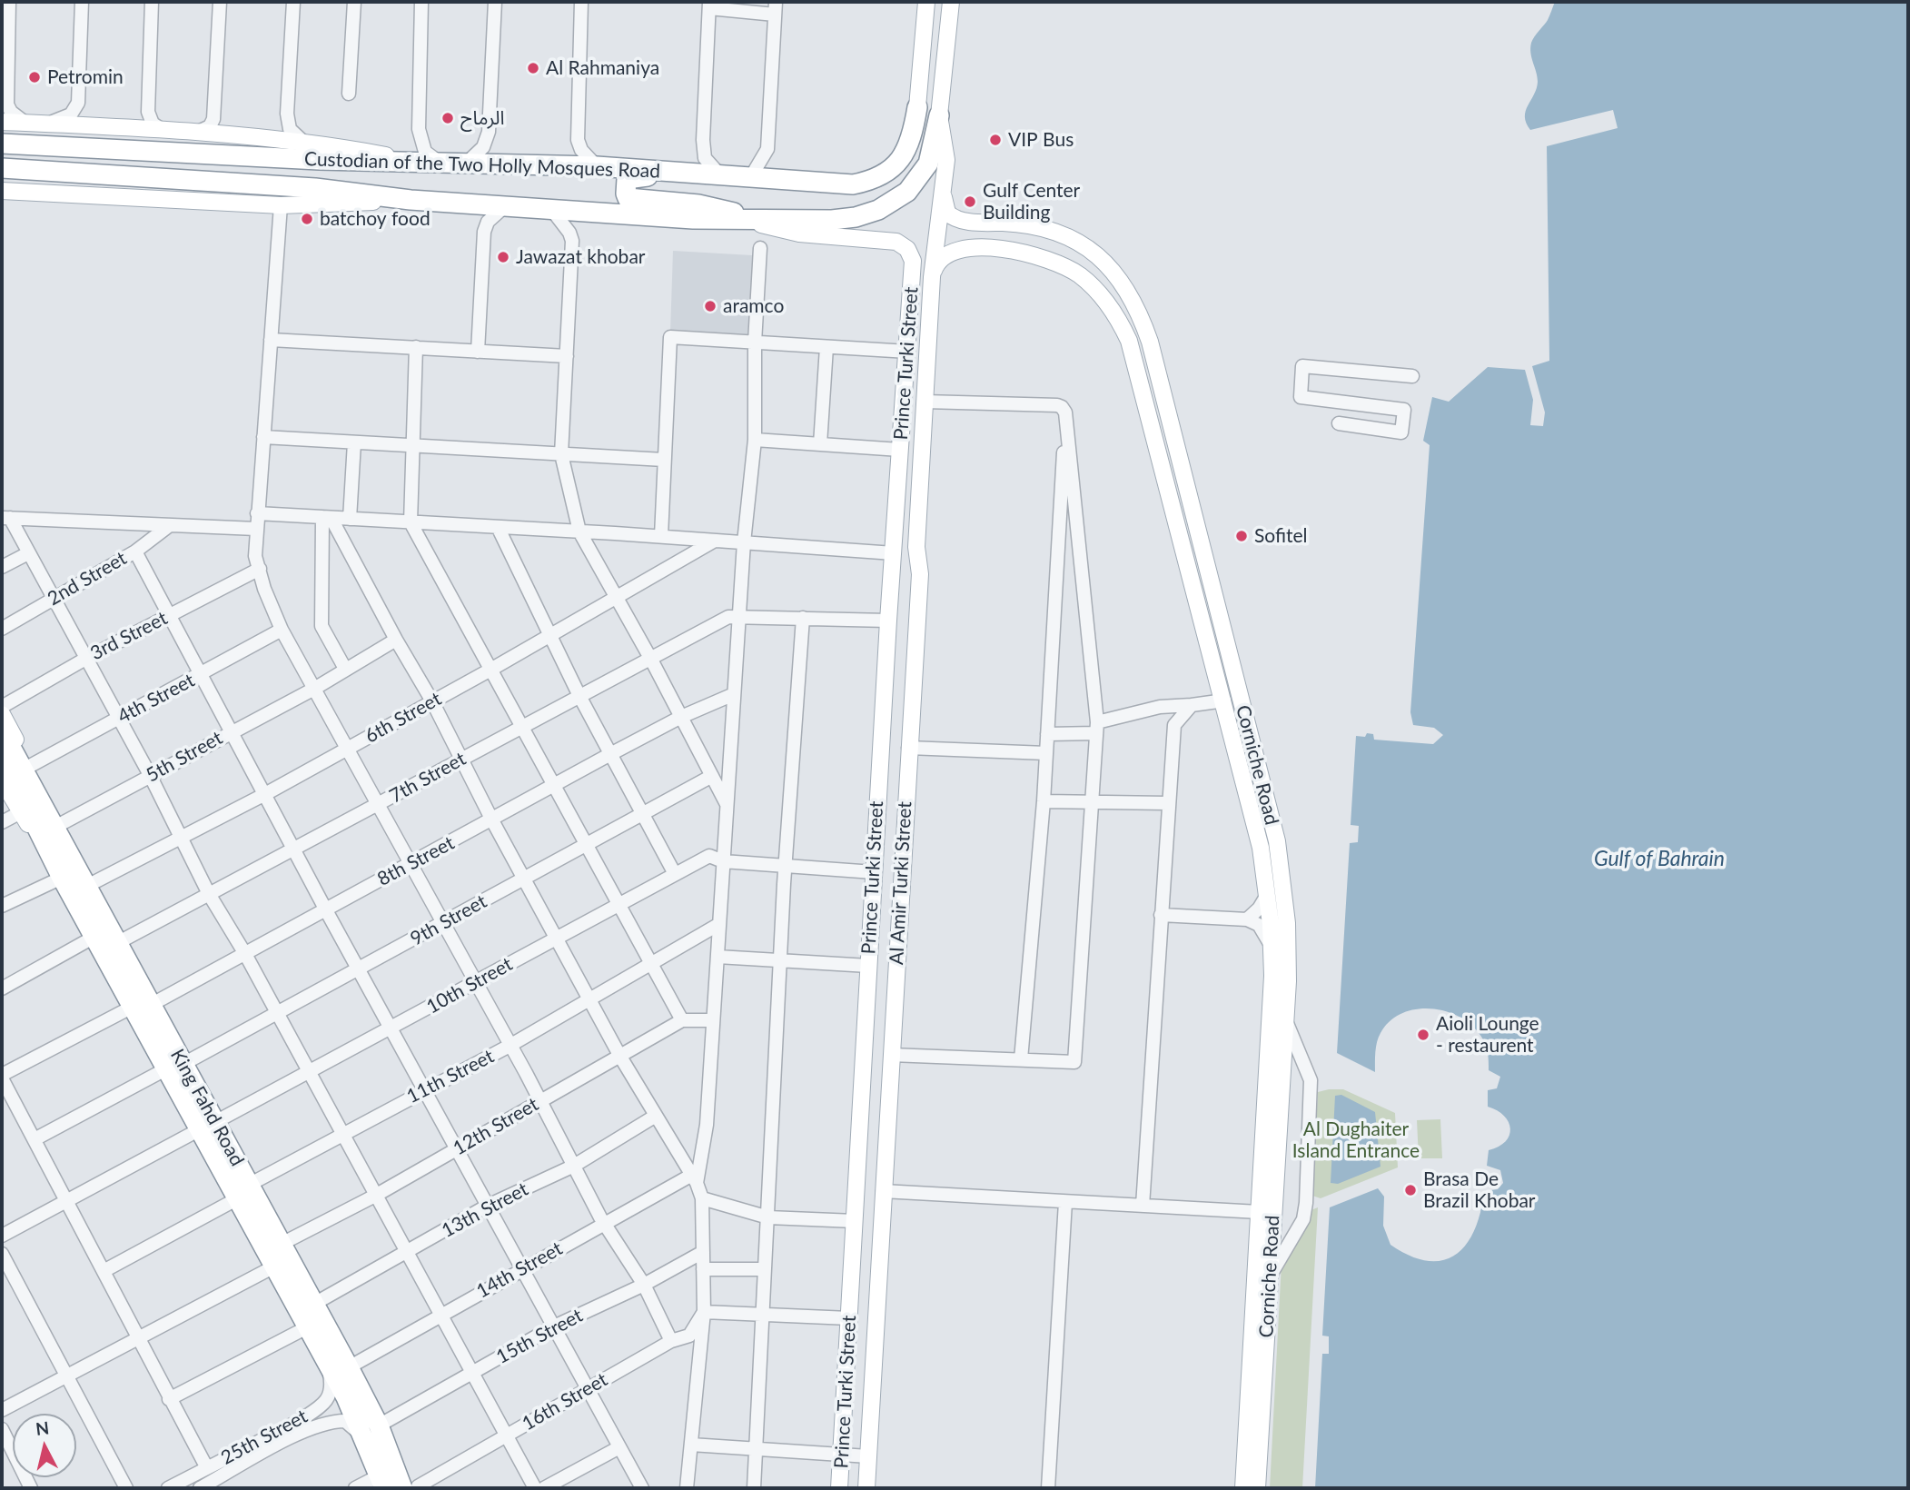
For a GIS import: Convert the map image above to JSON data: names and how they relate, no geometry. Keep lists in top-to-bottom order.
{
  "streets": {
    "highway": ["Custodian of the Two Holly Mosques Road", "King Fahd Road"],
    "main road": ["Prince Turki Street", "Corniche Road", "Al Amir Turki Street"],
    "street": [
      "2nd Street",
      "3rd Street",
      "4th Street",
      "6th Street",
      "5th Street",
      "7th Street",
      "8th Street",
      "9th Street",
      "10th Street",
      "11th Street",
      "12th Street",
      "13th Street",
      "14th Street",
      "15th Street",
      "16th Street",
      "25th Street"
    ]
  },
  "crossings": [
    ["Custodian of the Two Holly Mosques Road", "Prince Turki Street"],
    ["Prince Turki Street", "10th Street"],
    ["6th Street", "King Fahd Road"],
    ["5th Street", "King Fahd Road"],
    ["Corniche Road", "Al Amir Turki Street"],
    ["7th Street", "King Fahd Road"],
    ["8th Street", "King Fahd Road"],
    ["9th Street", "King Fahd Road"],
    ["10th Street", "King Fahd Road"],
    ["11th Street", "King Fahd Road"],
    ["King Fahd Road", "12th Street"],
    ["King Fahd Road", "13th Street"],
    ["King Fahd Road", "14th Street"],
    ["King Fahd Road", "15th Street"],
    ["King Fahd Road", "16th Street"],
    ["King Fahd Road", "25th Street"]
  ],
  "water": ["Gulf of Bahrain"],
  "parks": ["Al Dughaiter Island Entrance"],
  "places": [
    "Al Rahmaniya",
    "Petromin",
    "الرماح",
    "VIP Bus",
    "Gulf Center Building",
    "batchoy food",
    "Jawazat khobar",
    "aramco",
    "Sofitel",
    "Aioli Lounge - restaurent",
    "Brasa De Brazil Khobar"
  ],
  "north": "top"
}
